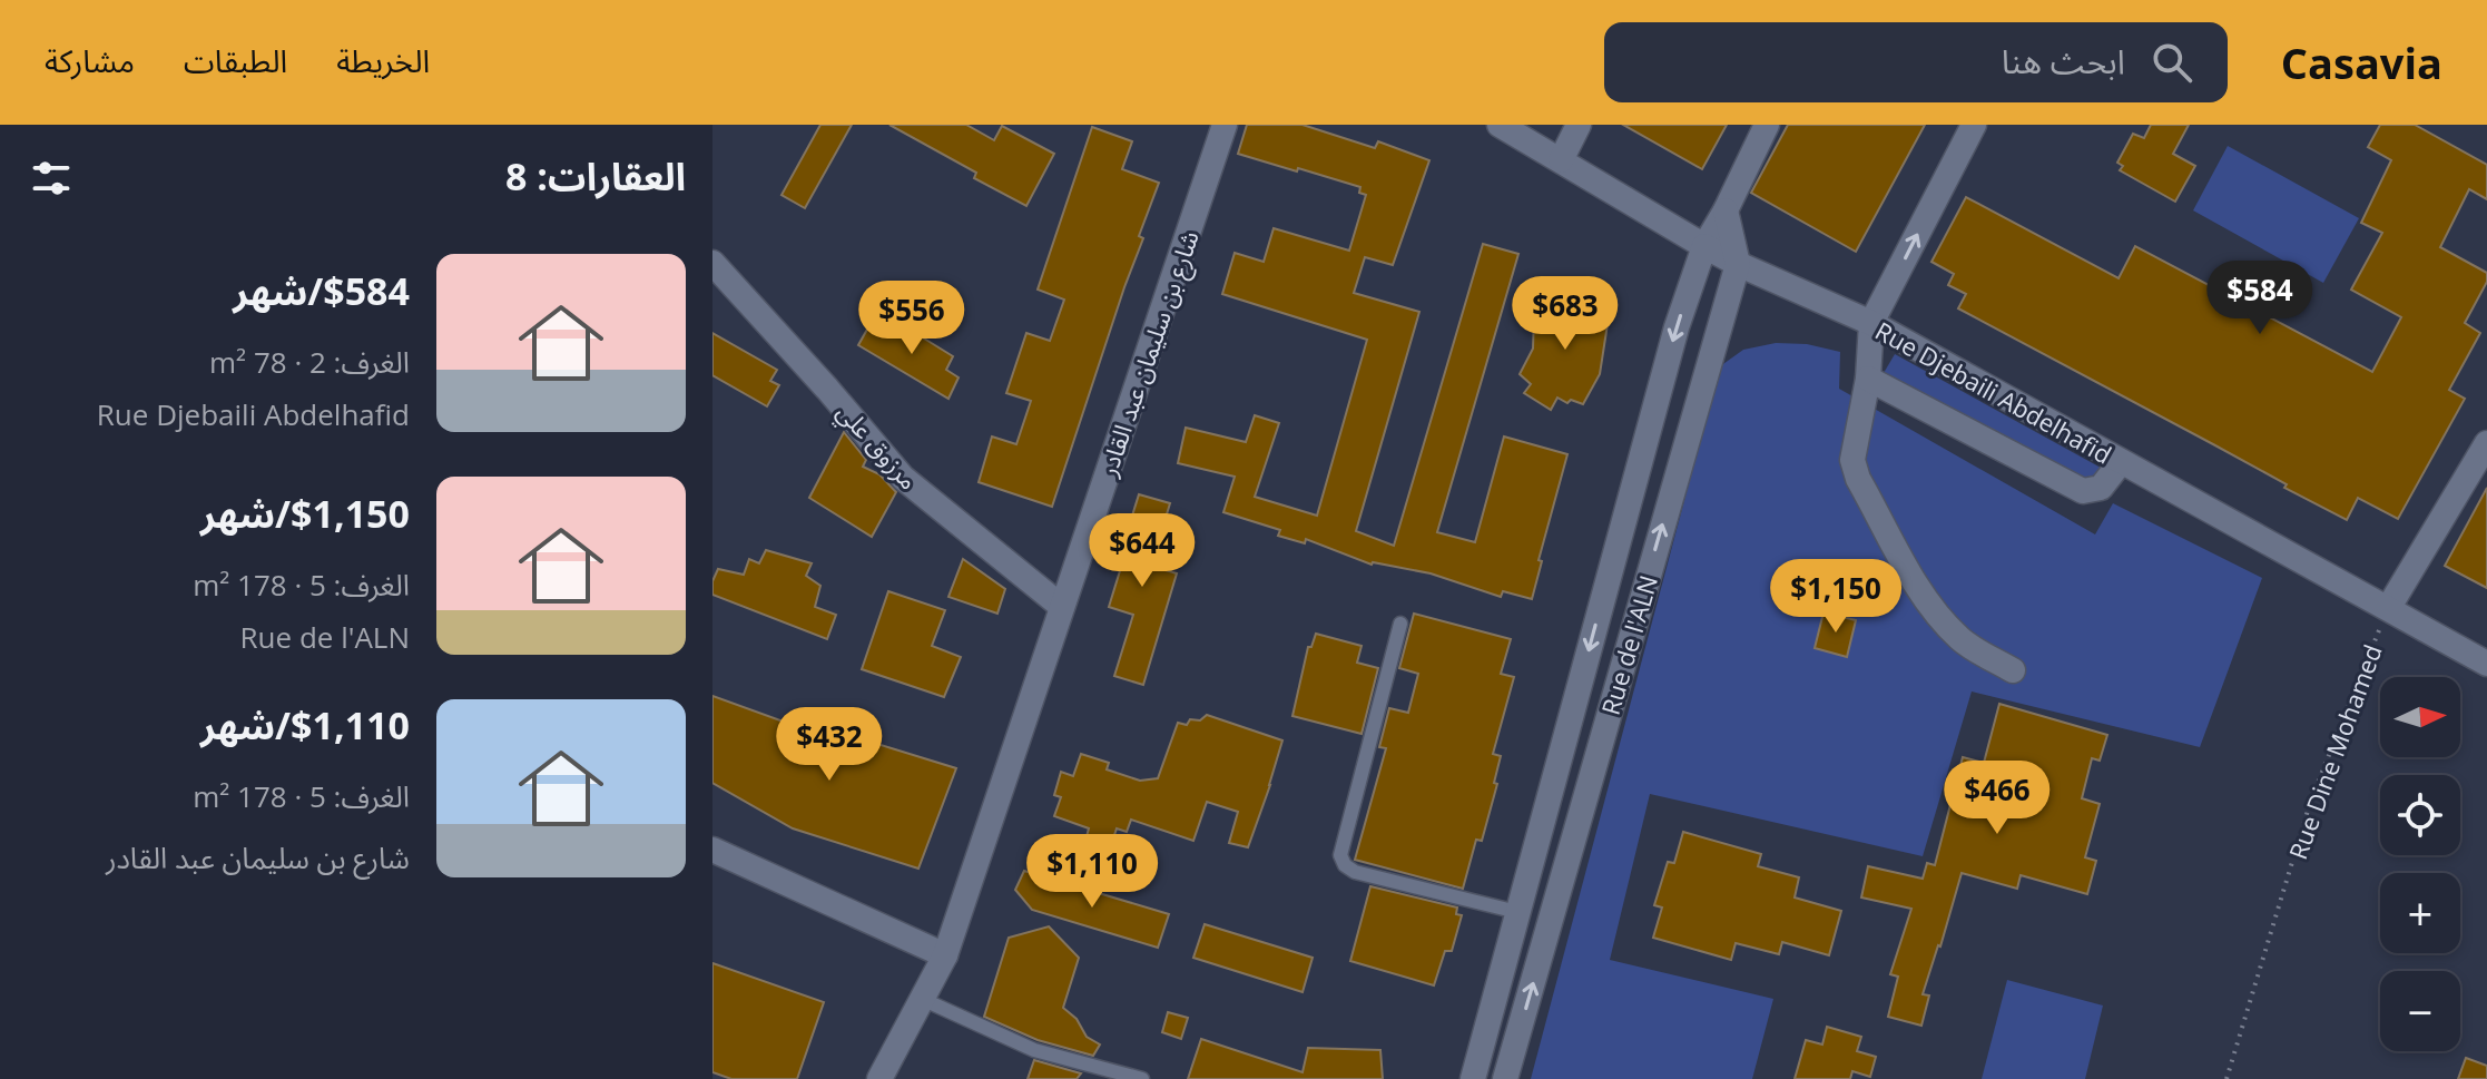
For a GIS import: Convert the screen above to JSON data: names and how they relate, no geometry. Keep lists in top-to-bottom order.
{
  "streets": {
    "street": [
      "شارع بن سليمان عبد القادر",
      "Rue Djebaili Abdelhafid",
      "مرزوق علي",
      "Rue de l'ALN"
    ],
    "path": ["Rue Dine Mohamed"]
  },
  "crossings": [
    ["شارع بن سليمان عبد القادر", "مرزوق علي"],
    ["Rue Djebaili Abdelhafid", "Rue de l'ALN"],
    ["Rue Djebaili Abdelhafid", "Rue Dine Mohamed"]
  ],
  "north": "right",
  "page": {
    "header": "Casavia",
    "search": "ابحث هنا",
    "nav": ["الخريطة", "الطبقات", "مشاركة"],
    "heading": "العقارات: 8",
    "list": [
      {
        "name": "$584/شهر",
        "note": "الغرف: 2 · 78 m² · Rue Djebaili Abdelhafid"
      },
      {
        "name": "$1,150/شهر",
        "note": "الغرف: 5 · 178 m² · Rue de l'ALN"
      },
      {
        "name": "$1,110/شهر",
        "note": "الغرف: 5 · 178 m² · شارع بن سليمان عبد القادر"
      }
    ],
    "price": [
      "$584",
      "$683",
      "$556",
      "$644",
      "$1,150",
      "$432",
      "$466",
      "$1,110"
    ],
    "map_buttons": ["+", "−"]
  }
}
